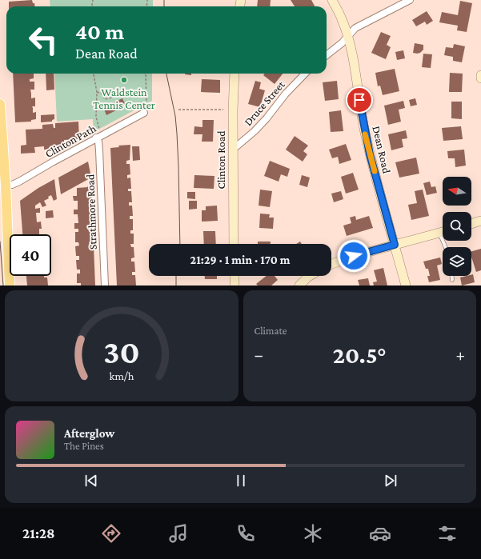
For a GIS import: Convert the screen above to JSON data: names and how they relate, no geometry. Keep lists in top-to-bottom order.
{
  "streets": {
    "street": [
      "Druce Street",
      "Clinton Path",
      "Dean Road",
      "Clinton Road",
      "Strathmore Road"
    ]
  },
  "crossings": [
    ["Druce Street", "Clinton Road"],
    ["Clinton Path", "Strathmore Road"]
  ],
  "places": ["Waldstein Tennis Center"],
  "north": "left",
  "page": {
    "turn": ["40 m", "Dean Road"],
    "limit": "40",
    "trip": "21:29 · 1 min · 170 m",
    "tile": "Climate",
    "heat": ["−", "20.5°", "+"],
    "song": ["Afterglow", "The Pines"],
    "tabs": "21:28",
    "gauge": ["30", "km/h"]
  }
}
